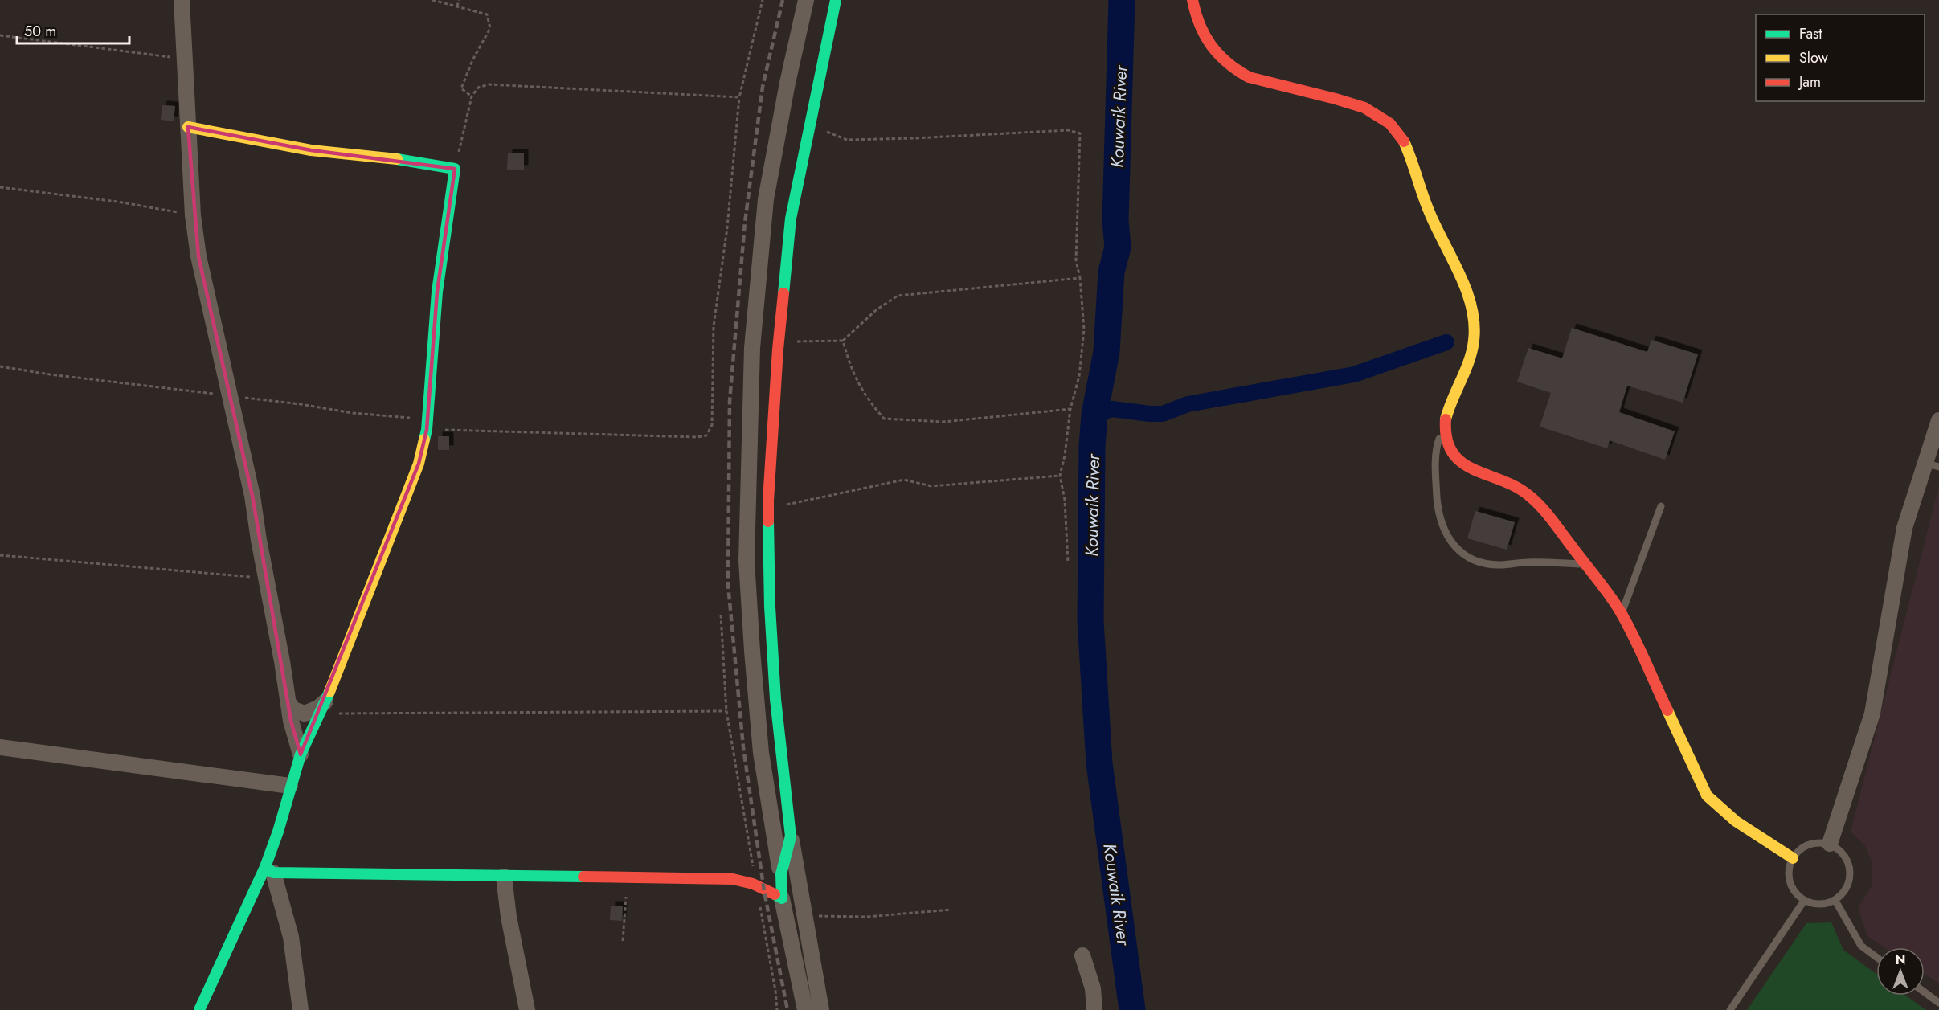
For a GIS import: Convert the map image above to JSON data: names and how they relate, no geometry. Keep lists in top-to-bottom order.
{
  "water": ["Kouwaik River"],
  "legend": ["Fast", "Slow", "Jam"],
  "scale_bar": "50 m",
  "north": "top"
}
